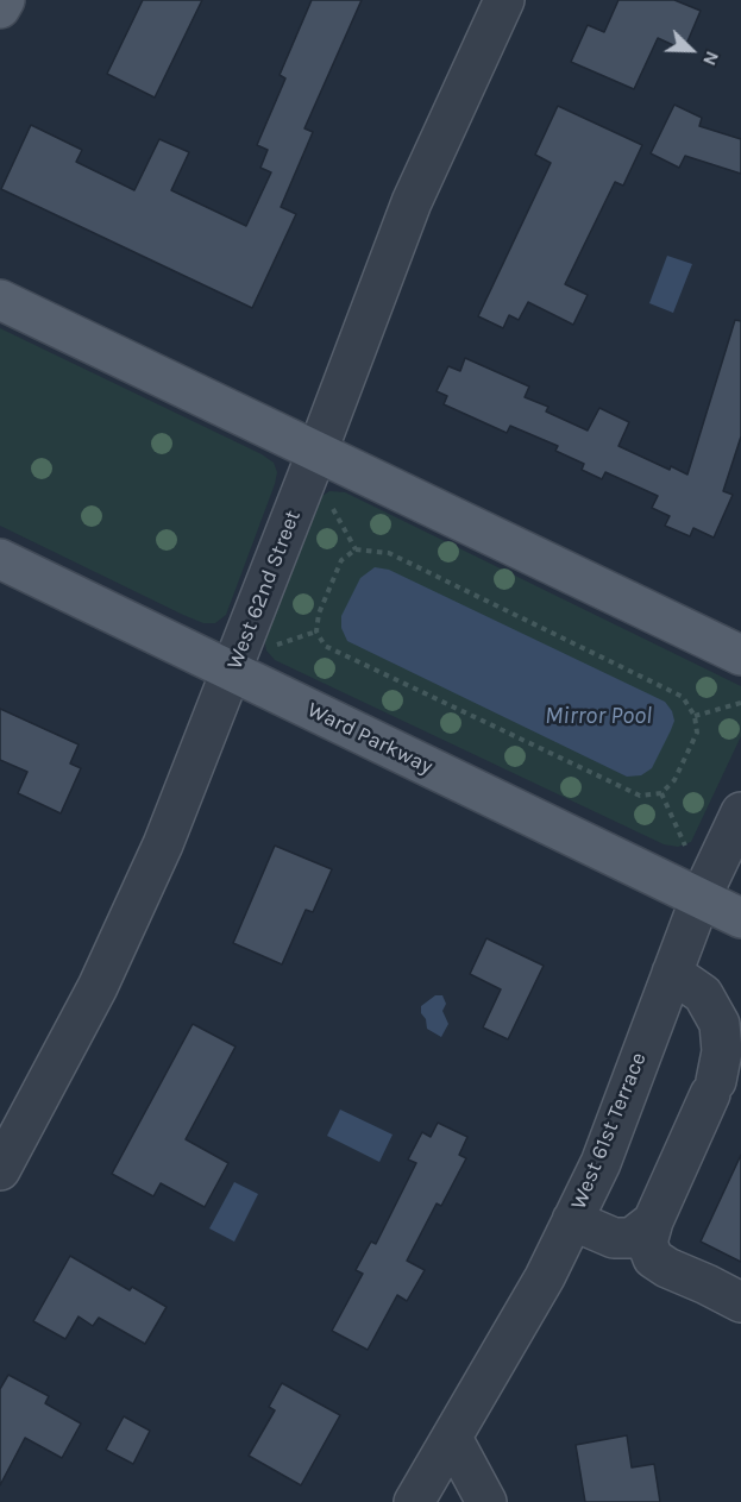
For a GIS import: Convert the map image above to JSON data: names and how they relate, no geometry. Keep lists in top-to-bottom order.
{
  "streets": {
    "main road": ["Ward Parkway"],
    "street": ["West 62nd Street", "West 61st Terrace"]
  },
  "crossings": [
    ["West 62nd Street", "Ward Parkway"],
    ["Ward Parkway", "West 61st Terrace"]
  ],
  "water": ["Mirror Pool"],
  "north": "bottom right"
}
